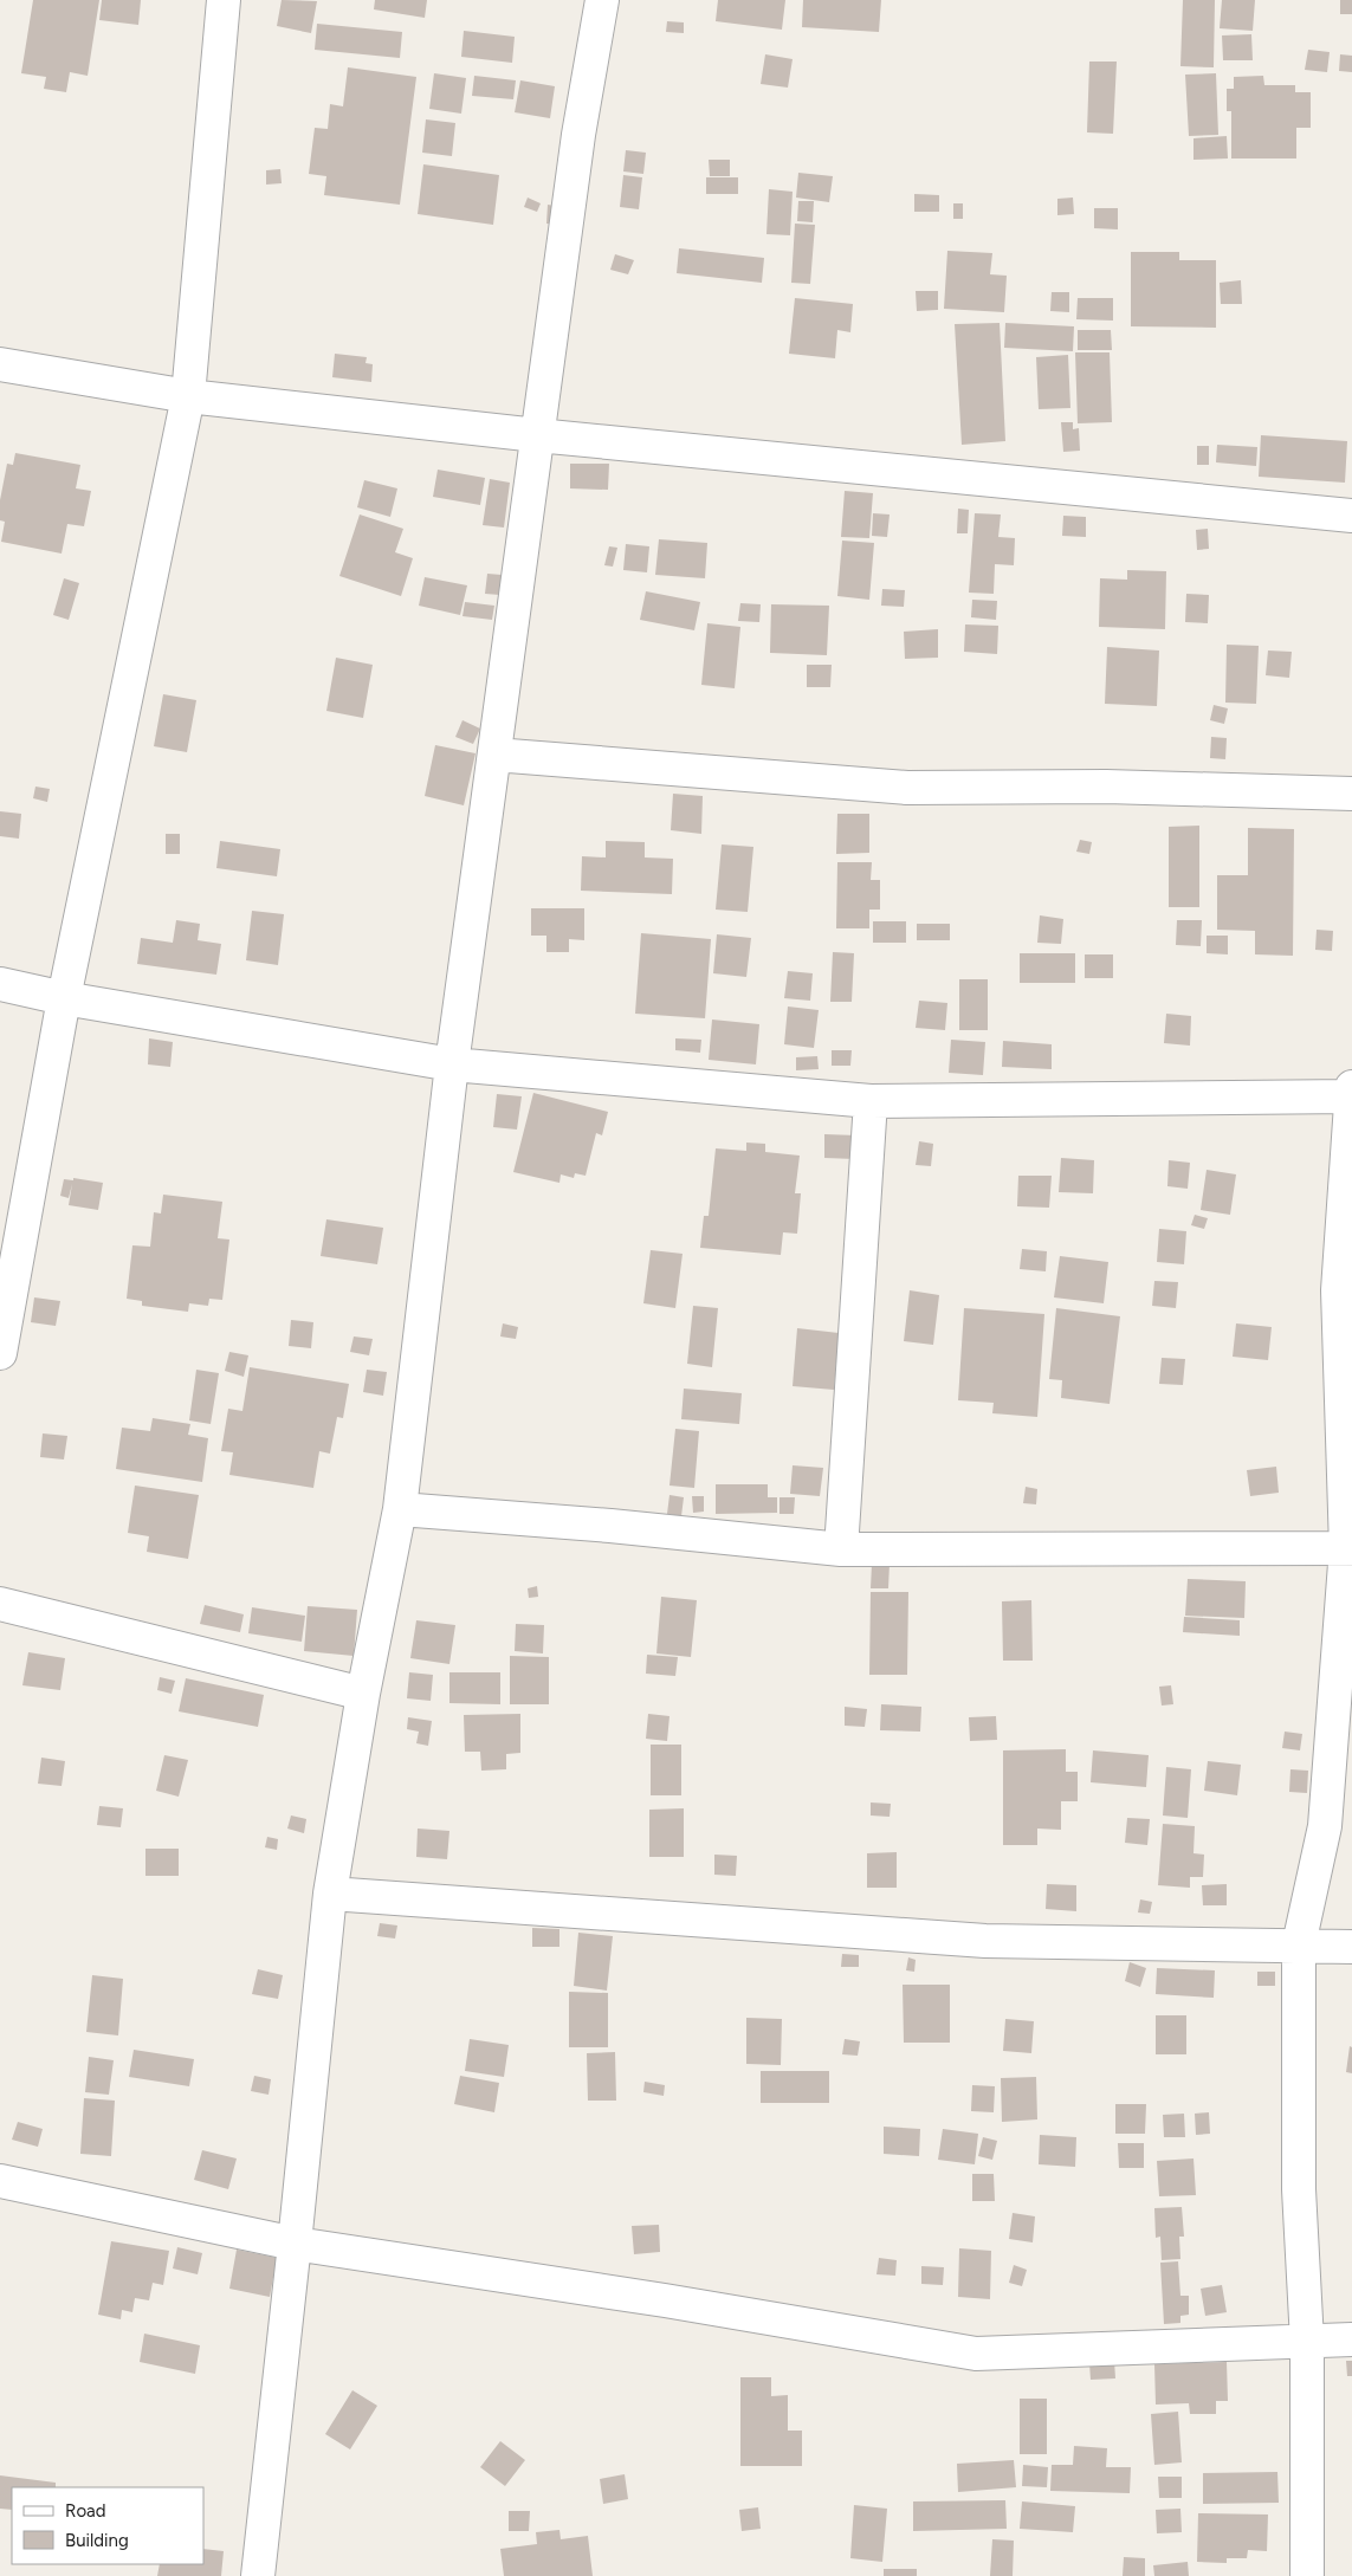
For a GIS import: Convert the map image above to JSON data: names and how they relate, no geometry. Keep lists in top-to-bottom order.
{
  "legend": ["Road", "Building"]
}
